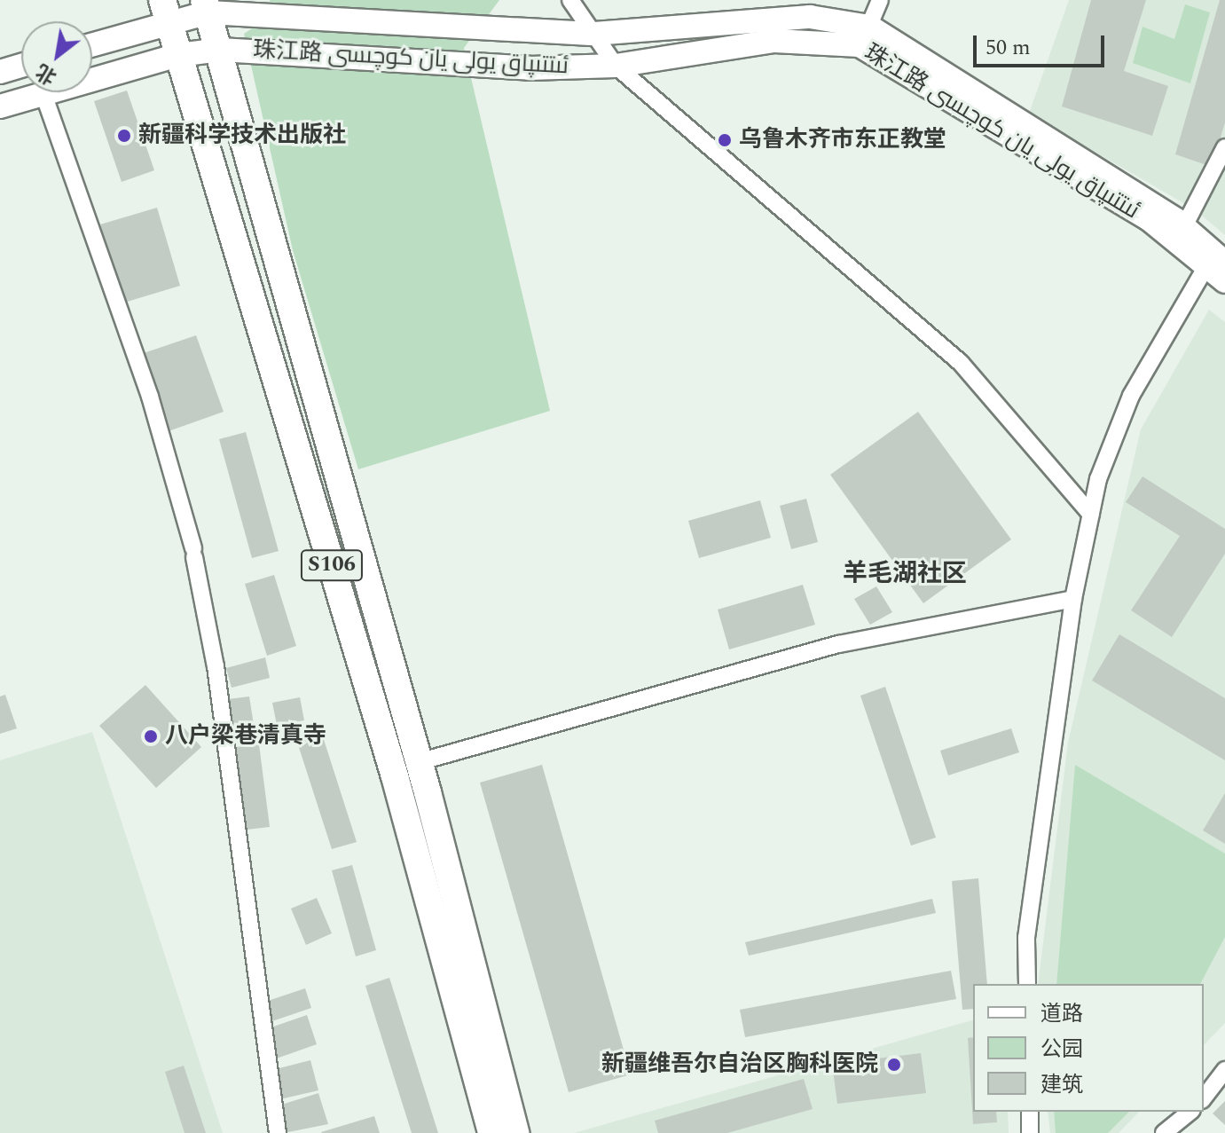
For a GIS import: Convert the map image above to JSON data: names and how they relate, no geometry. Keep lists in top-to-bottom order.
{
  "streets": {
    "main road": ["S106"],
    "street": ["珠江路 ئىتتىپاق يولى يان كوچىسى"]
  },
  "crossings": [
    ["珠江路 ئىتتىپاق يولى يان كوچىسى", "S106"]
  ],
  "districts": ["羊毛湖社区"],
  "places": [
    "新疆科学技术出版社",
    "乌鲁木齐市东正教堂",
    "八户梁巷清真寺",
    "新疆维吾尔自治区胸科医院"
  ],
  "legend": ["道路", "公园", "建筑"],
  "scale_bar": "50 m",
  "north": "bottom left"
}
